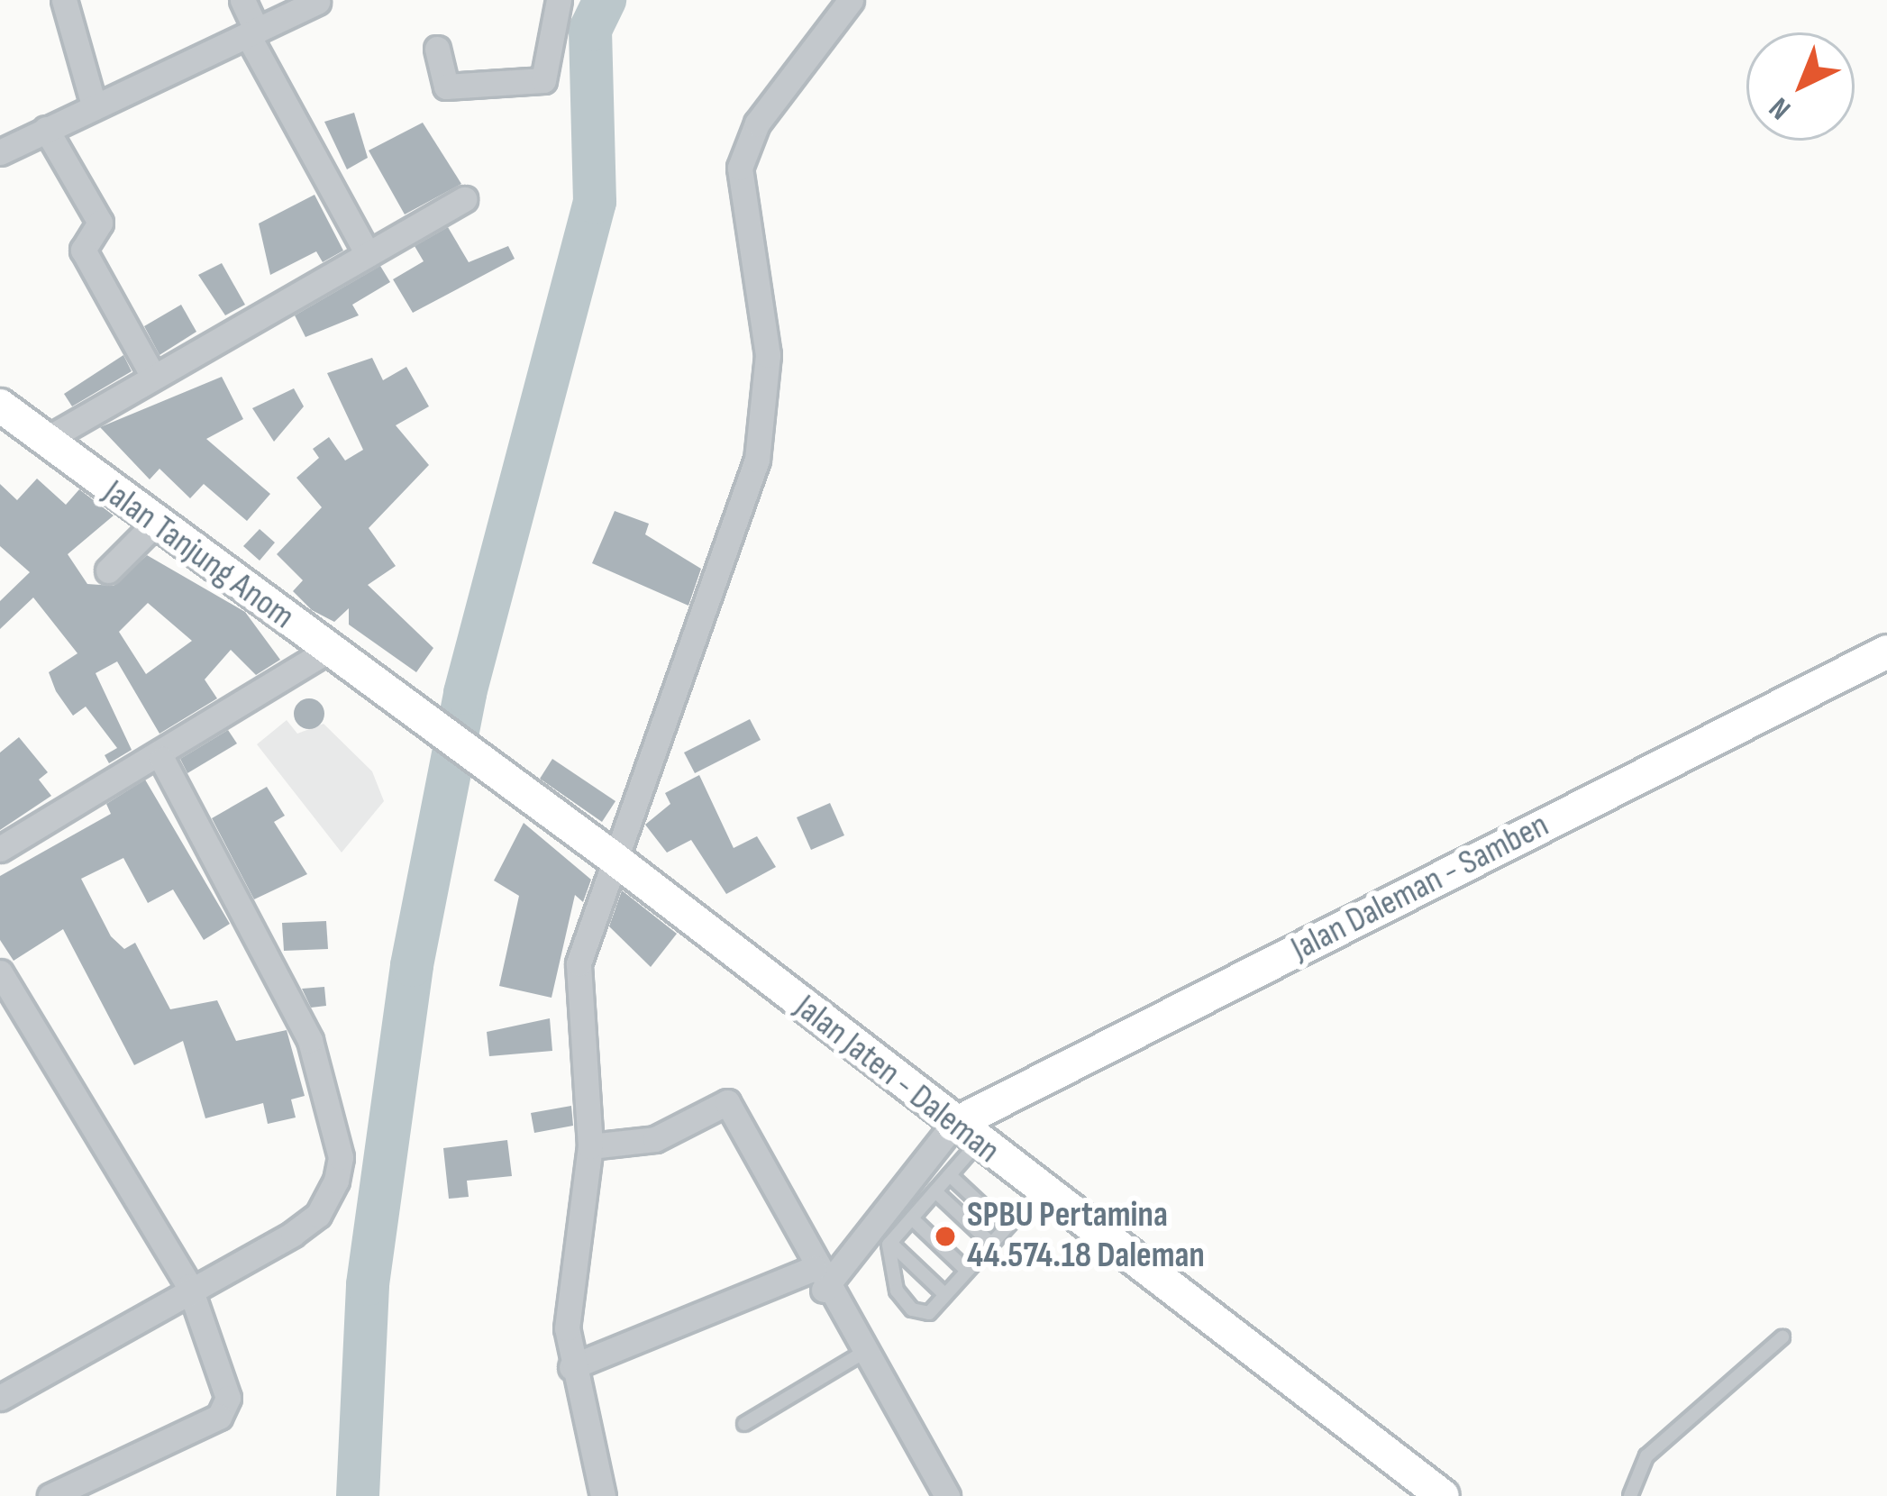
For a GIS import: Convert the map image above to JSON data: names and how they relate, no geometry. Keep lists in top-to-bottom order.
{
  "streets": {
    "main road": ["Jalan Tanjung Anom", "Jalan Daleman - Samben", "Jalan Jaten - Daleman"]
  },
  "crossings": [
    ["Jalan Tanjung Anom", "Jalan Jaten - Daleman"],
    ["Jalan Daleman - Samben", "Jalan Jaten - Daleman"]
  ],
  "places": ["SPBU Pertamina 44.574.18 Daleman"],
  "north": "bottom left"
}
